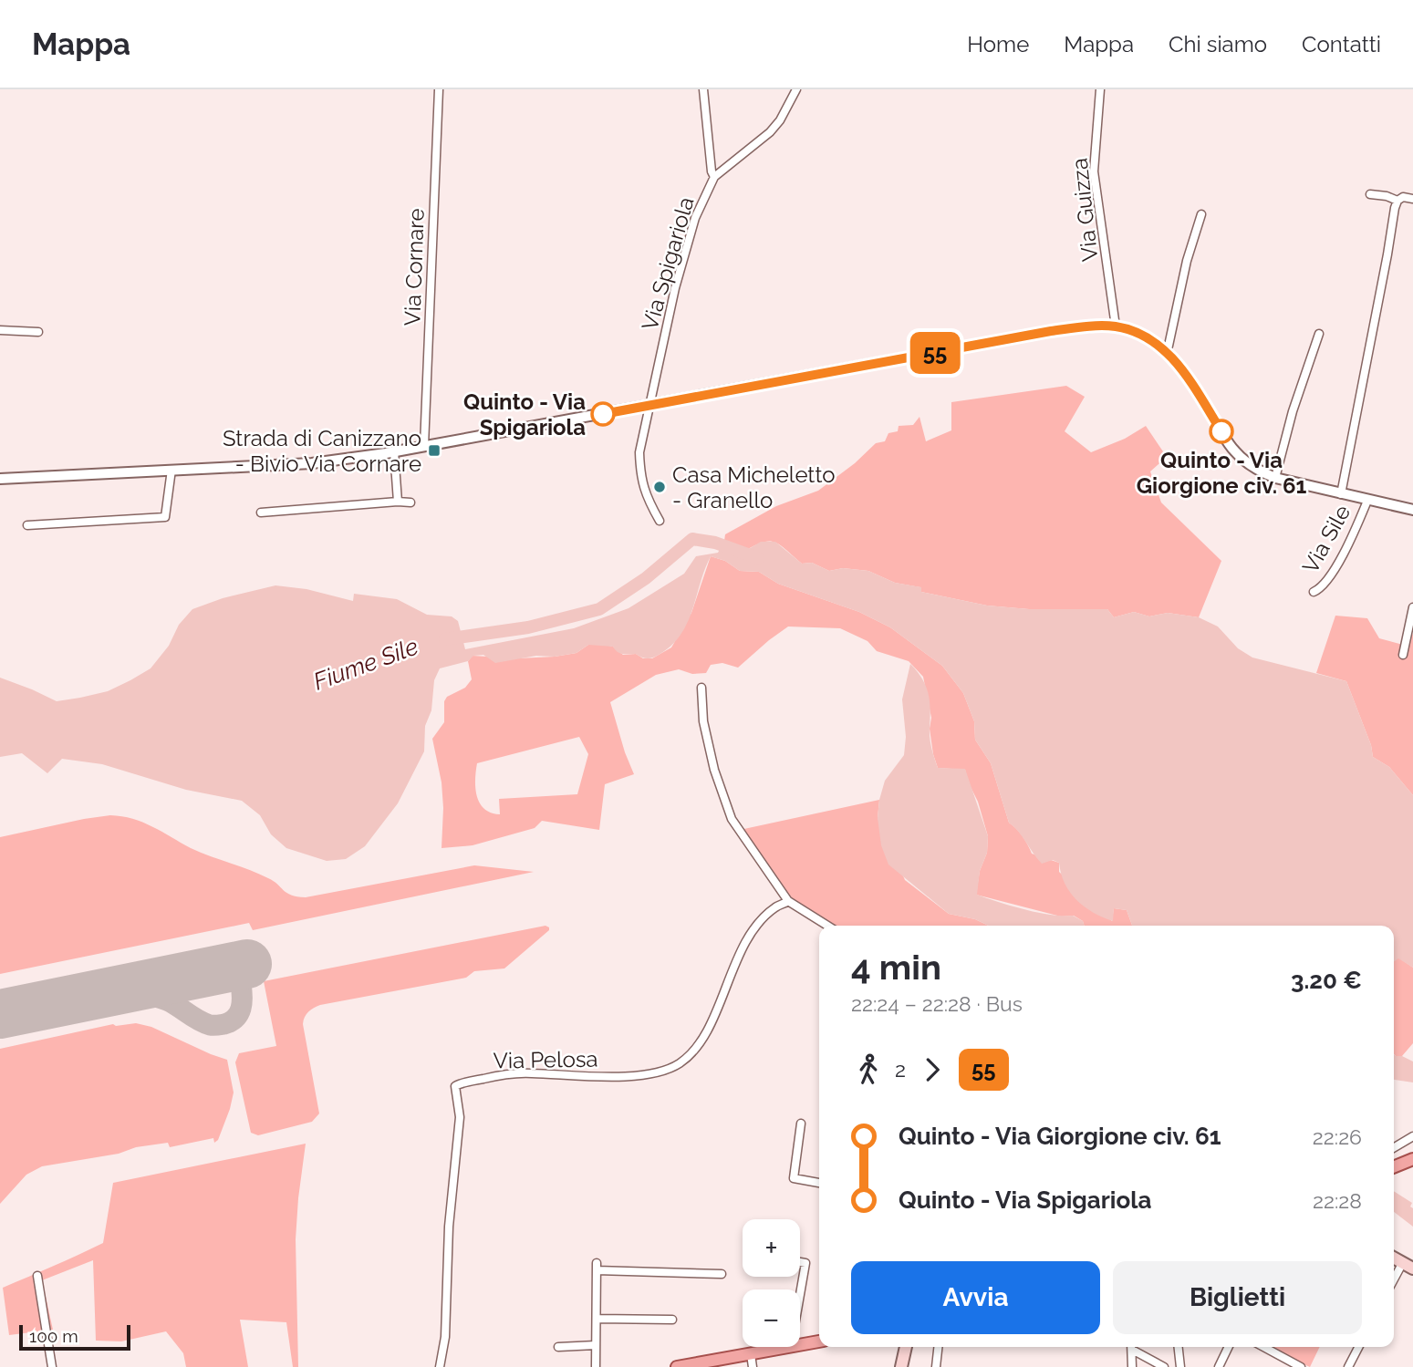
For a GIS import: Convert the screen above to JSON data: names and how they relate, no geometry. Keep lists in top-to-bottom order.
{
  "streets": {
    "street": [
      "Via Guizza",
      "Via Spigariola",
      "Via Cornare",
      "Via Sile",
      "Via Pelosa"
    ]
  },
  "water": ["Fiume Sile"],
  "places": {
    "other": ["Quinto - Via Spigariola", "Quinto - Via Giorgione civ. 61", "Casa Micheletto - Granello"],
    "transit": ["Strada di Canizzano - Bivio Via Cornare"]
  },
  "lines": ["bus line 55"],
  "scale_bar": "100 m",
  "page": {
    "header": "Mappa",
    "nav": [
      "Home",
      "Mappa",
      "Chi siamo",
      "Contatti"
    ],
    "on_map": "55",
    "heading": ["4 min", "22:24 – 22:28 · Bus", "3.20 €"],
    "legs": ["2", "55"],
    "list": [
      {
        "name": "Quinto - Via Giorgione civ. 61",
        "value": "22:26"
      },
      {
        "name": "Quinto - Via Spigariola",
        "value": "22:28"
      }
    ],
    "map_buttons": ["+", "−"],
    "buttons": ["Avvia", "Biglietti"],
    "scale": "100 m"
  }
}
